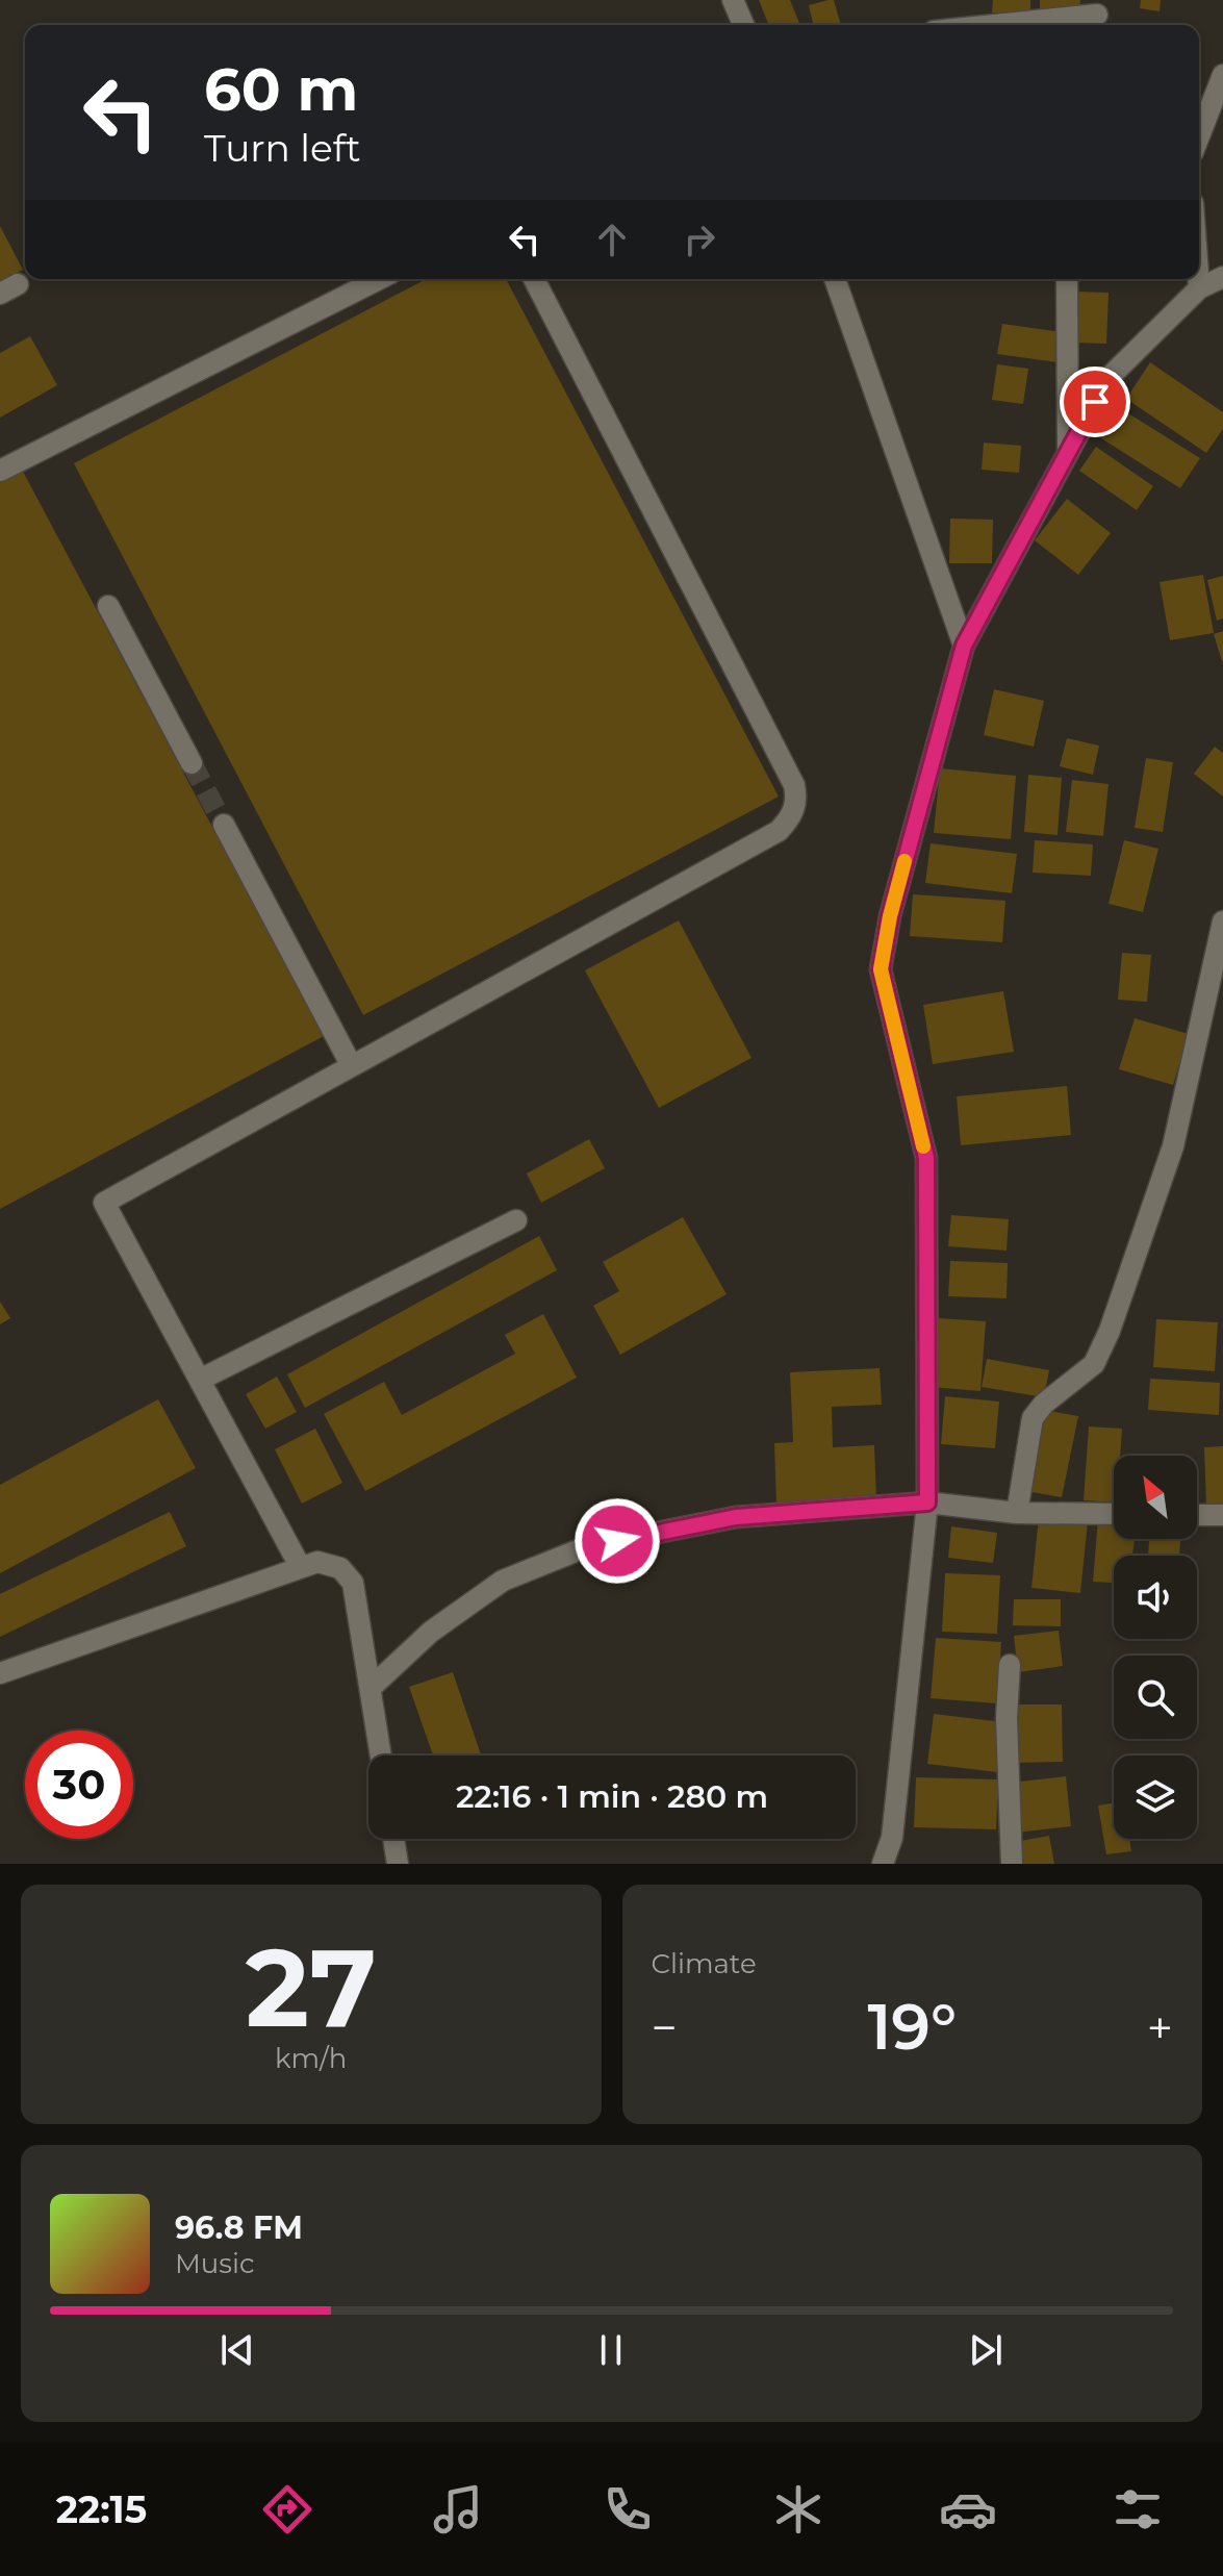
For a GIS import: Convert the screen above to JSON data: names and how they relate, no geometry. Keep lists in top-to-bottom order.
{
  "north": "top left",
  "page": {
    "turn": ["60 m", "Turn left"],
    "limit": "30",
    "trip": "22:16 · 1 min · 280 m",
    "tile": [
      ["27", "km/h"],
      "Climate"
    ],
    "heat": ["−", "19°", "+"],
    "song": ["96.8 FM", "Music"],
    "tabs": "22:15"
  }
}
